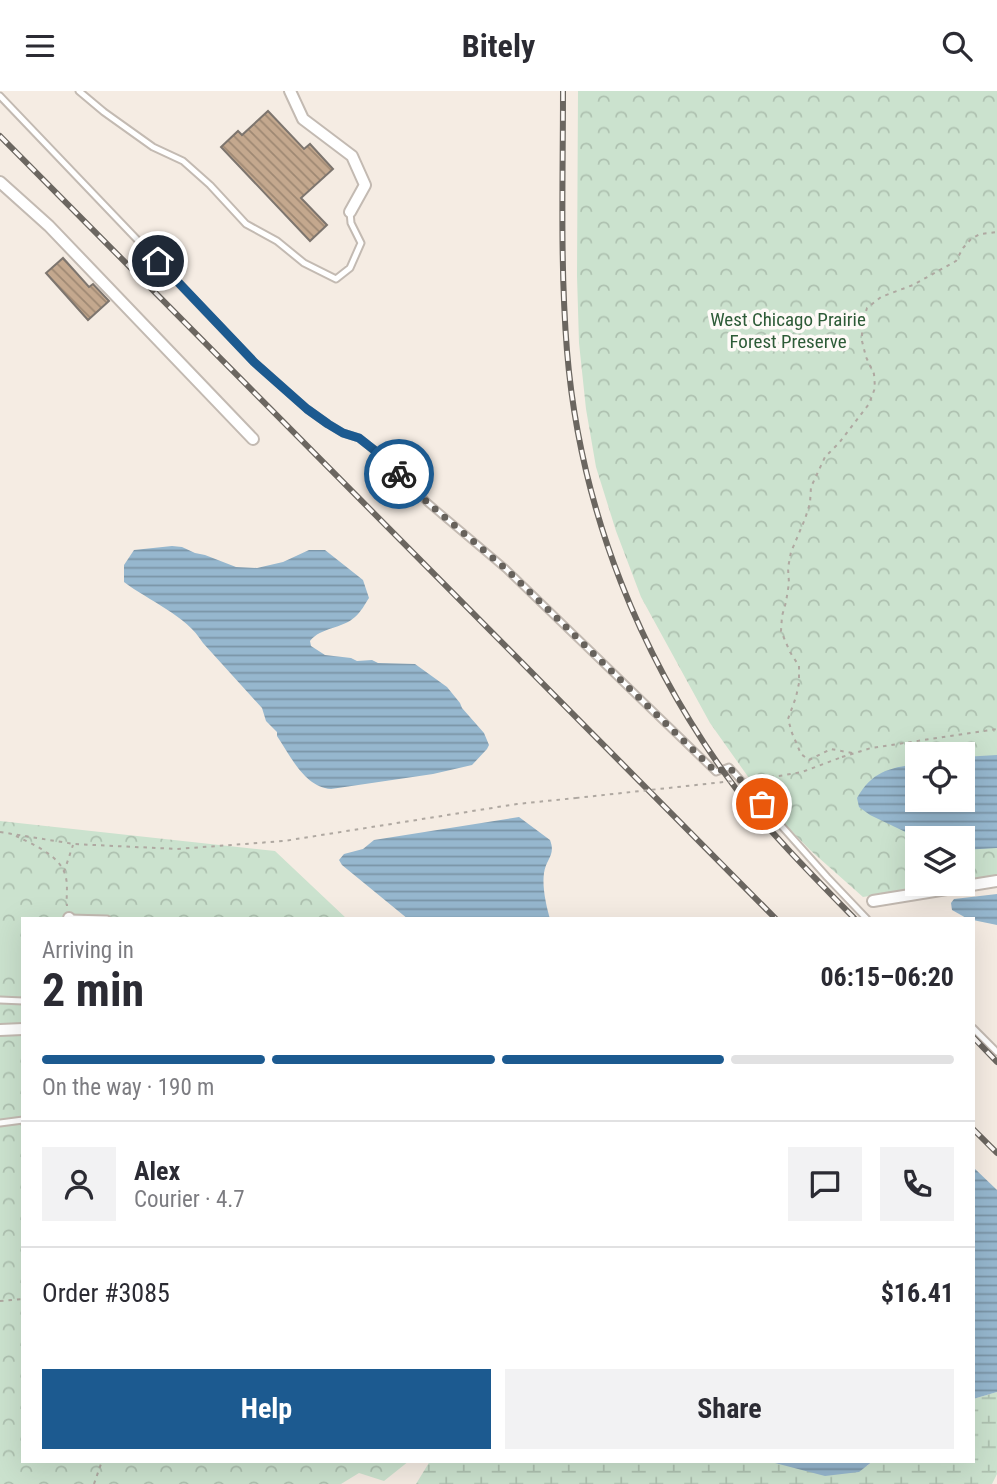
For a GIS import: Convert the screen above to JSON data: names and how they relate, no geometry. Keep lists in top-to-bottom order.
{
  "parks": ["West Chicago Prairie Forest Preserve"],
  "page": {
    "header": "Bitely",
    "heading": ["2 min", "Arriving in", "06:15–06:20"],
    "panel": [
      "Alex",
      "Courier · 4.7",
      "Order #3085",
      "$16.41"
    ],
    "bar": "On the way · 190 m",
    "buttons": ["Help", "Share"]
  }
}
